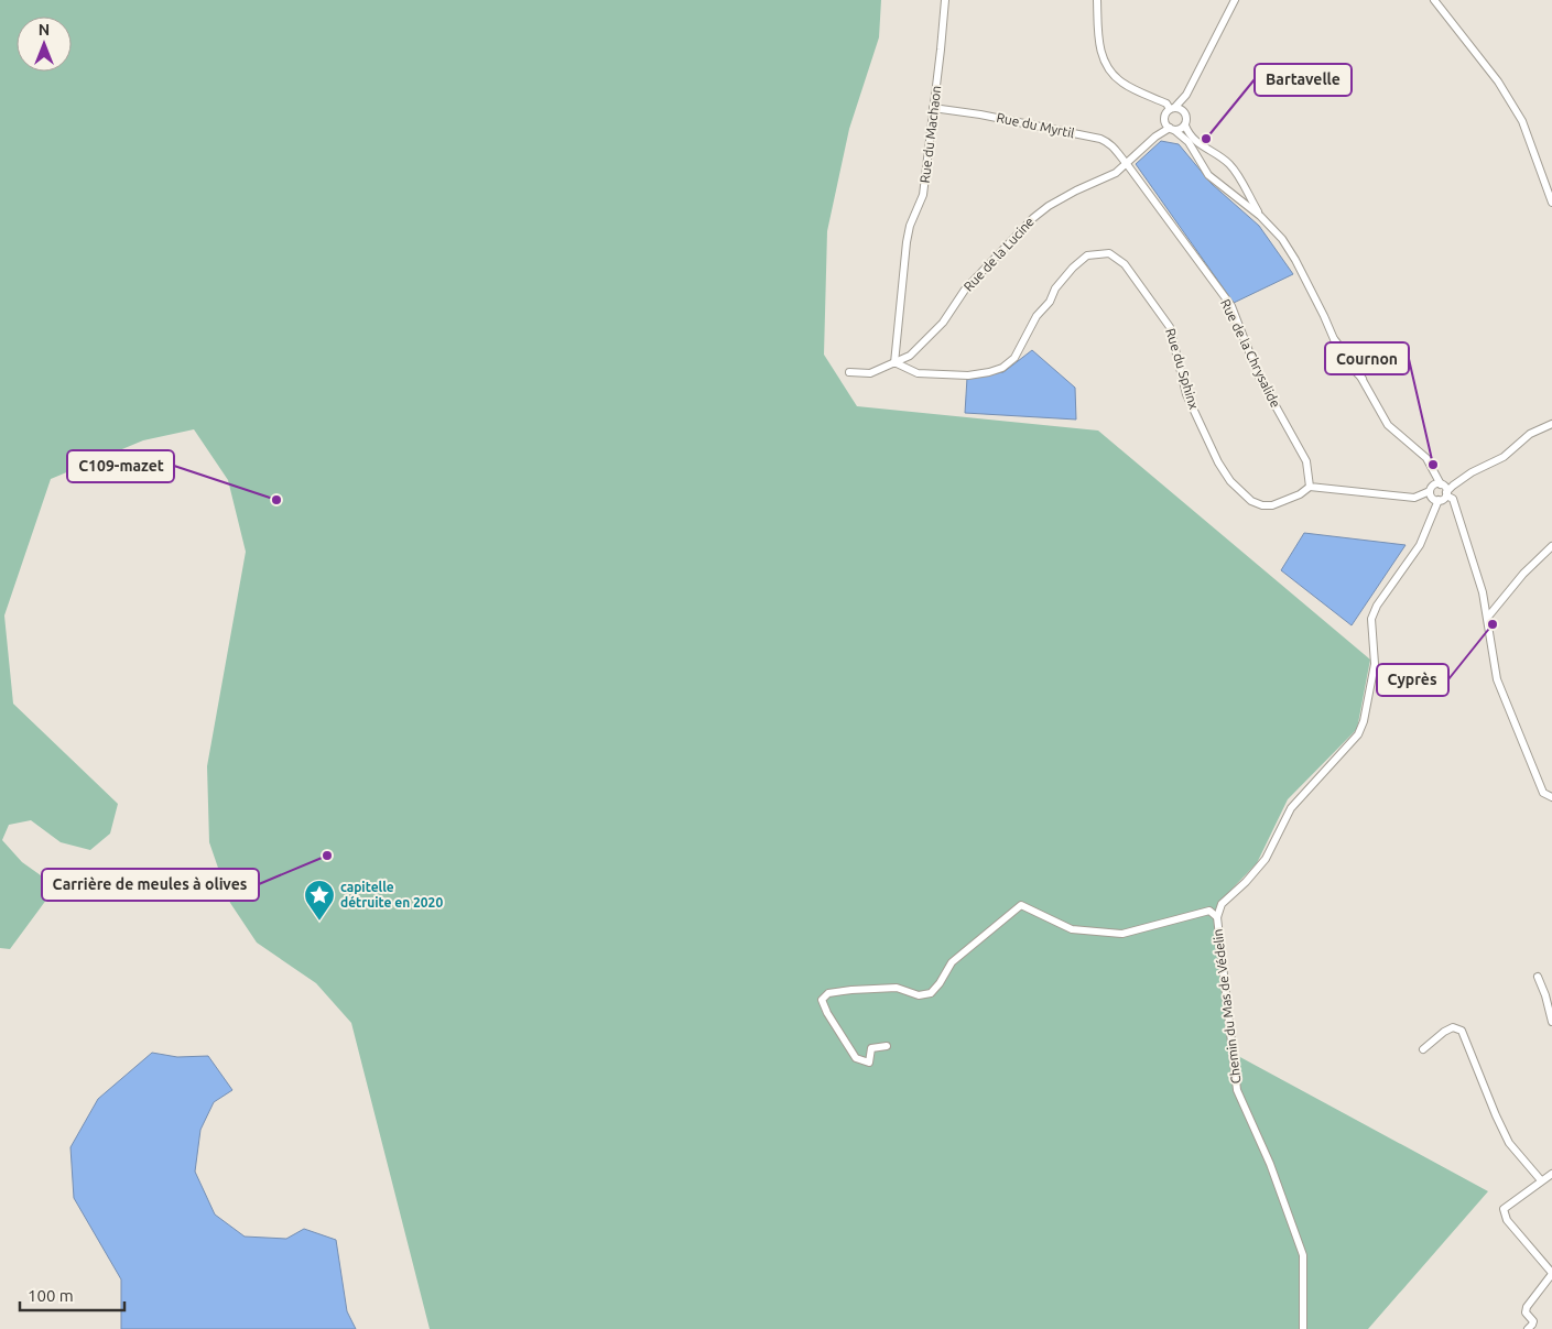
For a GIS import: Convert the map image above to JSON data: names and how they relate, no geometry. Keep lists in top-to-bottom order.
{
  "streets": {
    "street": [
      "Rue du Myrtil",
      "Rue du Machaon",
      "Rue de la Lucine",
      "Rue de la Chrysalide",
      "Rue du Sphinx",
      "Chemin du Mas de Védelin"
    ]
  },
  "crossings": [
    ["Rue du Myrtil", "Rue du Machaon"],
    ["Rue du Myrtil", "Rue de la Lucine"],
    ["Rue du Myrtil", "Rue de la Chrysalide"],
    ["Rue du Machaon", "Rue de la Lucine"],
    ["Rue du Machaon", "Rue du Sphinx"],
    ["Rue de la Lucine", "Rue de la Chrysalide"],
    ["Rue de la Lucine", "Rue du Sphinx"],
    ["Rue de la Chrysalide", "Rue du Sphinx"]
  ],
  "places": {
    "other": [
      "Bartavelle",
      "Cournon",
      "C109-mazet",
      "Cyprès",
      "Carrière de meules à olives"
    ],
    "place": ["capitelle détruite en 2020"]
  },
  "scale_bar": "100 m",
  "north": "top"
}
